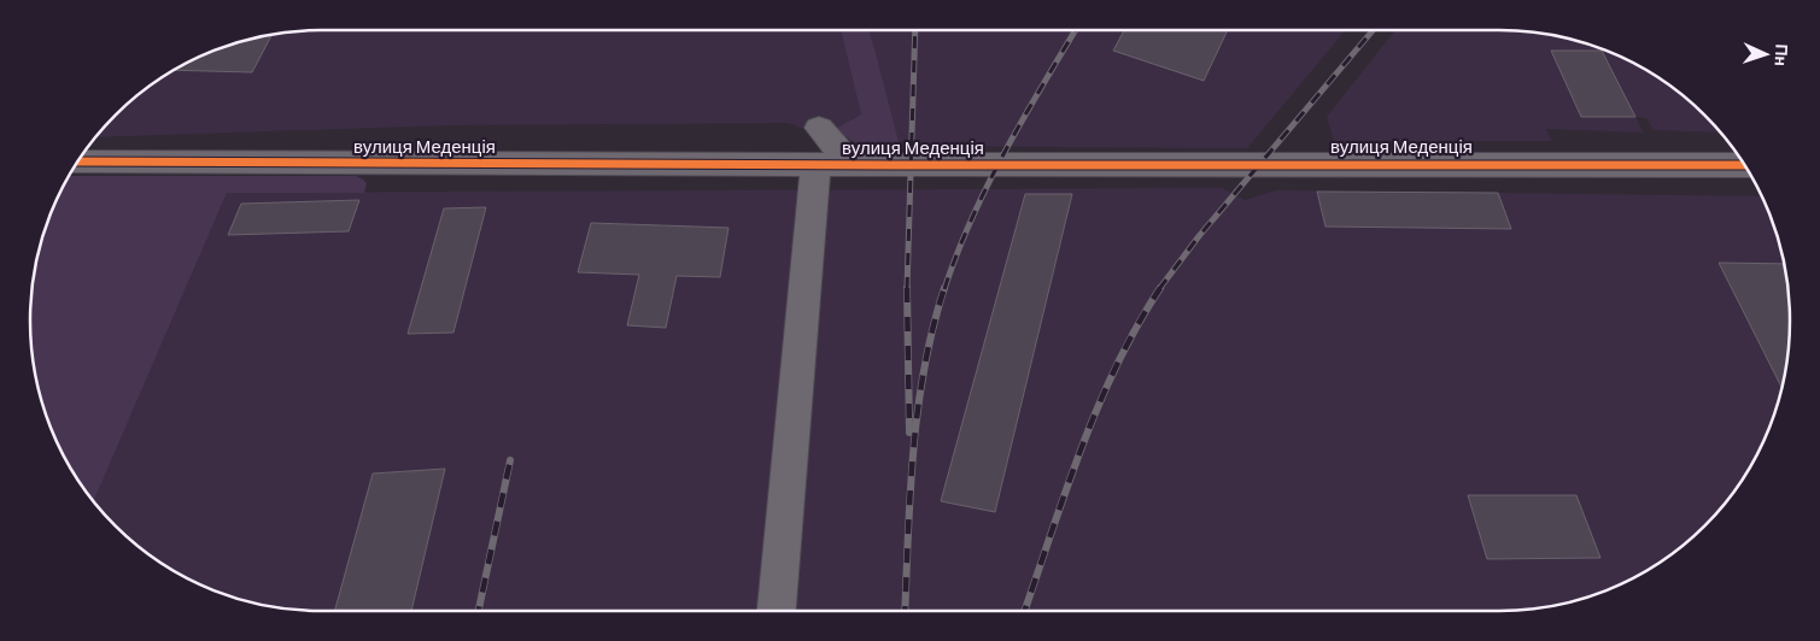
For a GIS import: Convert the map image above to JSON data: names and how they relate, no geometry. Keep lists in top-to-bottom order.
{
  "streets": {
    "street": ["вулиця Меденція"]
  },
  "north": "right"
}
